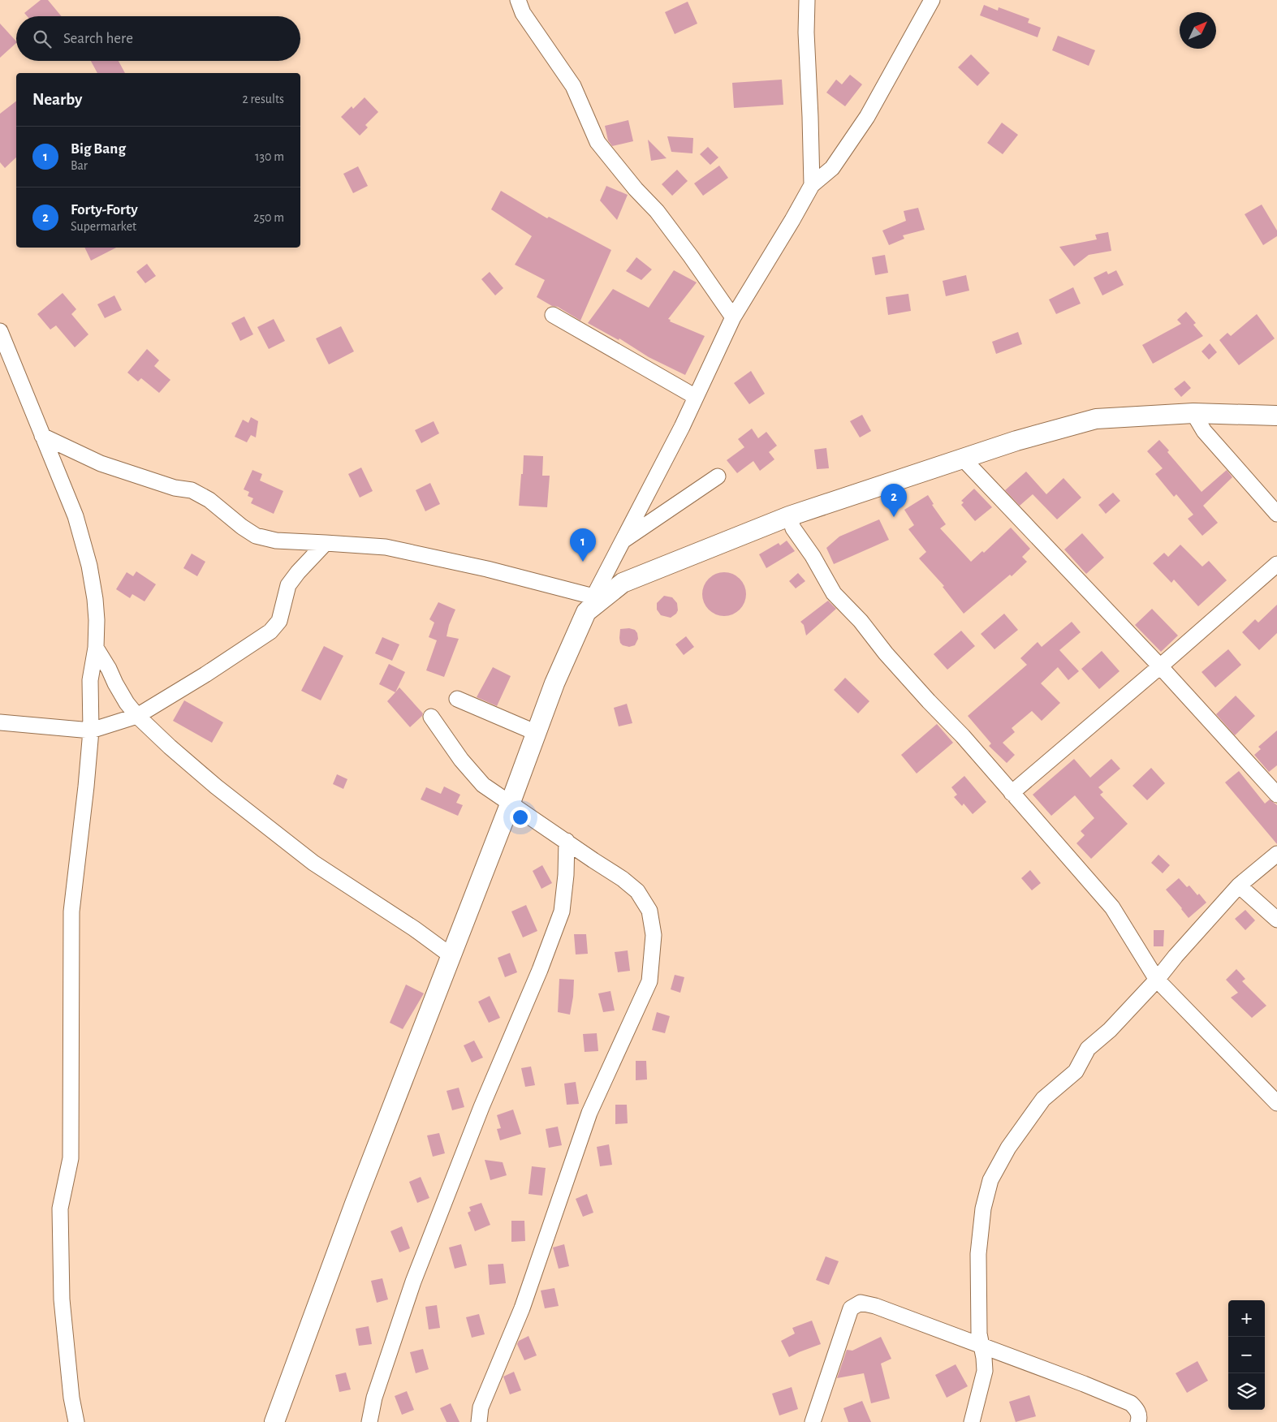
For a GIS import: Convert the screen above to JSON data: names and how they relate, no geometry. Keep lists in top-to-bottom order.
{
  "north": "top right",
  "page": {
    "search": "Search here",
    "heading": ["Nearby", "2 results"],
    "list": [
      {
        "mark": "1",
        "name": "Big Bang",
        "note": "Bar",
        "value": "130 m"
      },
      {
        "mark": "2",
        "name": "Forty-Forty",
        "note": "Supermarket",
        "value": "250 m"
      }
    ],
    "pins": ["2", "1"],
    "map_buttons": ["+", "−"]
  }
}
